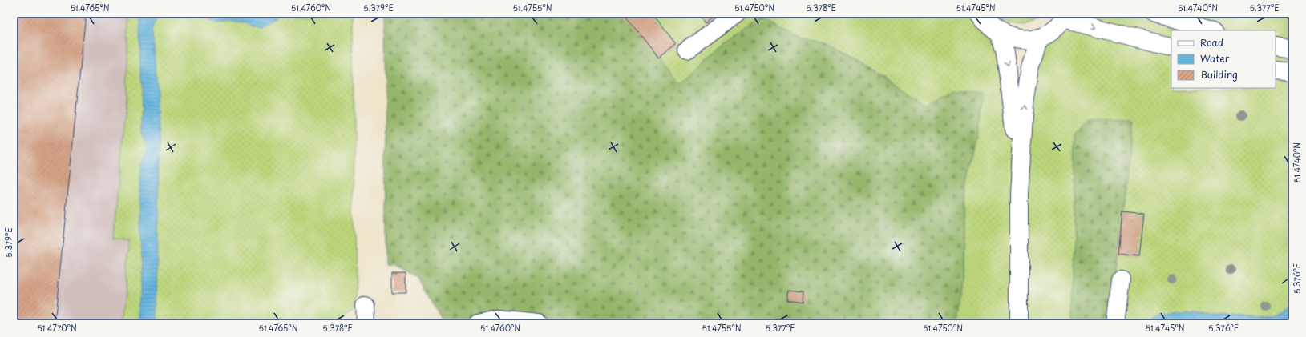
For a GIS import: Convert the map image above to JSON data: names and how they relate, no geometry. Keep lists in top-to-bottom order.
{
  "legend": ["Road", "Water", "Building"],
  "coordinates": [
    "51.4765°N",
    "51.4760°N",
    "5.379°E",
    "51.4755°N",
    "51.4750°N",
    "5.378°E",
    "51.4745°N",
    "51.4740°N",
    "5.377°E",
    "5.376°E",
    "51.4770°N"
  ]
}
